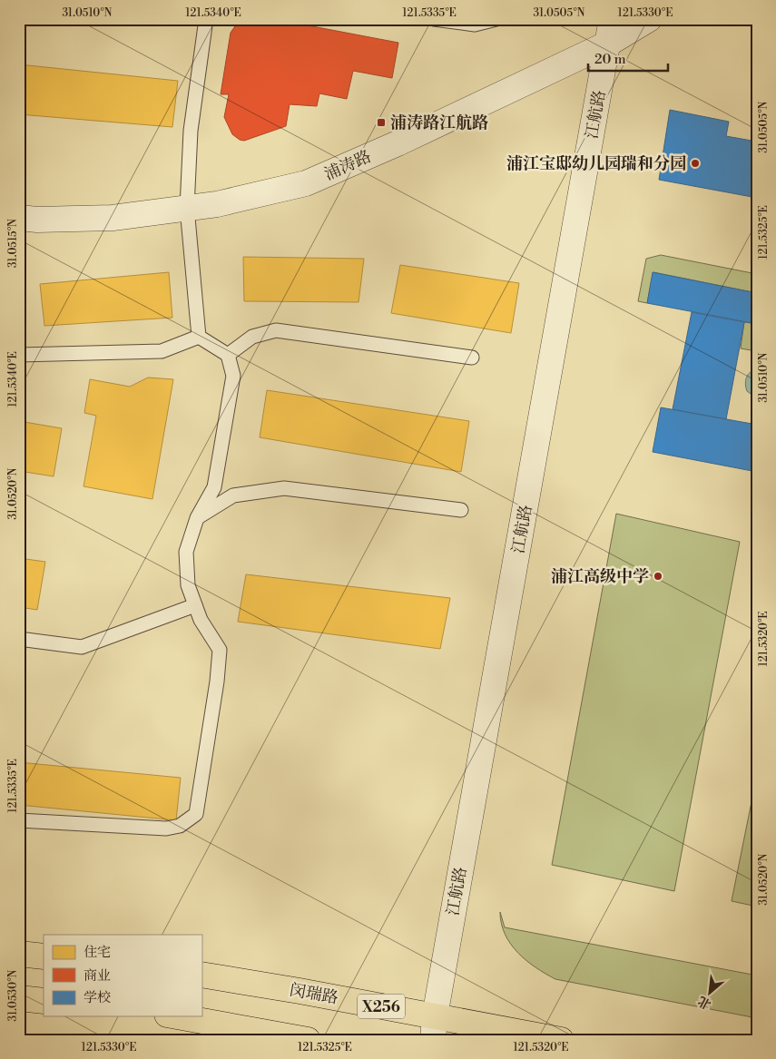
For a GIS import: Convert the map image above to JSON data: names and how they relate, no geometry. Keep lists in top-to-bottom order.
{
  "streets": {
    "main road": ["闵瑞路", "X256"],
    "street": ["江航路", "浦涛路"]
  },
  "crossings": [
    ["江航路", "浦涛路"],
    ["江航路", "闵瑞路"]
  ],
  "places": {
    "transit": ["浦涛路江航路"],
    "other": ["浦江宝邸幼儿园瑞和分园", "浦江高级中学"]
  },
  "legend": ["住宅", "商业", "学校"],
  "scale_bar": "20 m",
  "north": "bottom left",
  "coordinates": [
    "31.0510°N",
    "121.5340°E",
    "121.5335°E",
    "31.0505°N",
    "121.5330°E",
    "121.5325°E",
    "31.0515°N",
    "31.0520°N",
    "121.5320°E",
    "31.0530°N"
  ]
}
